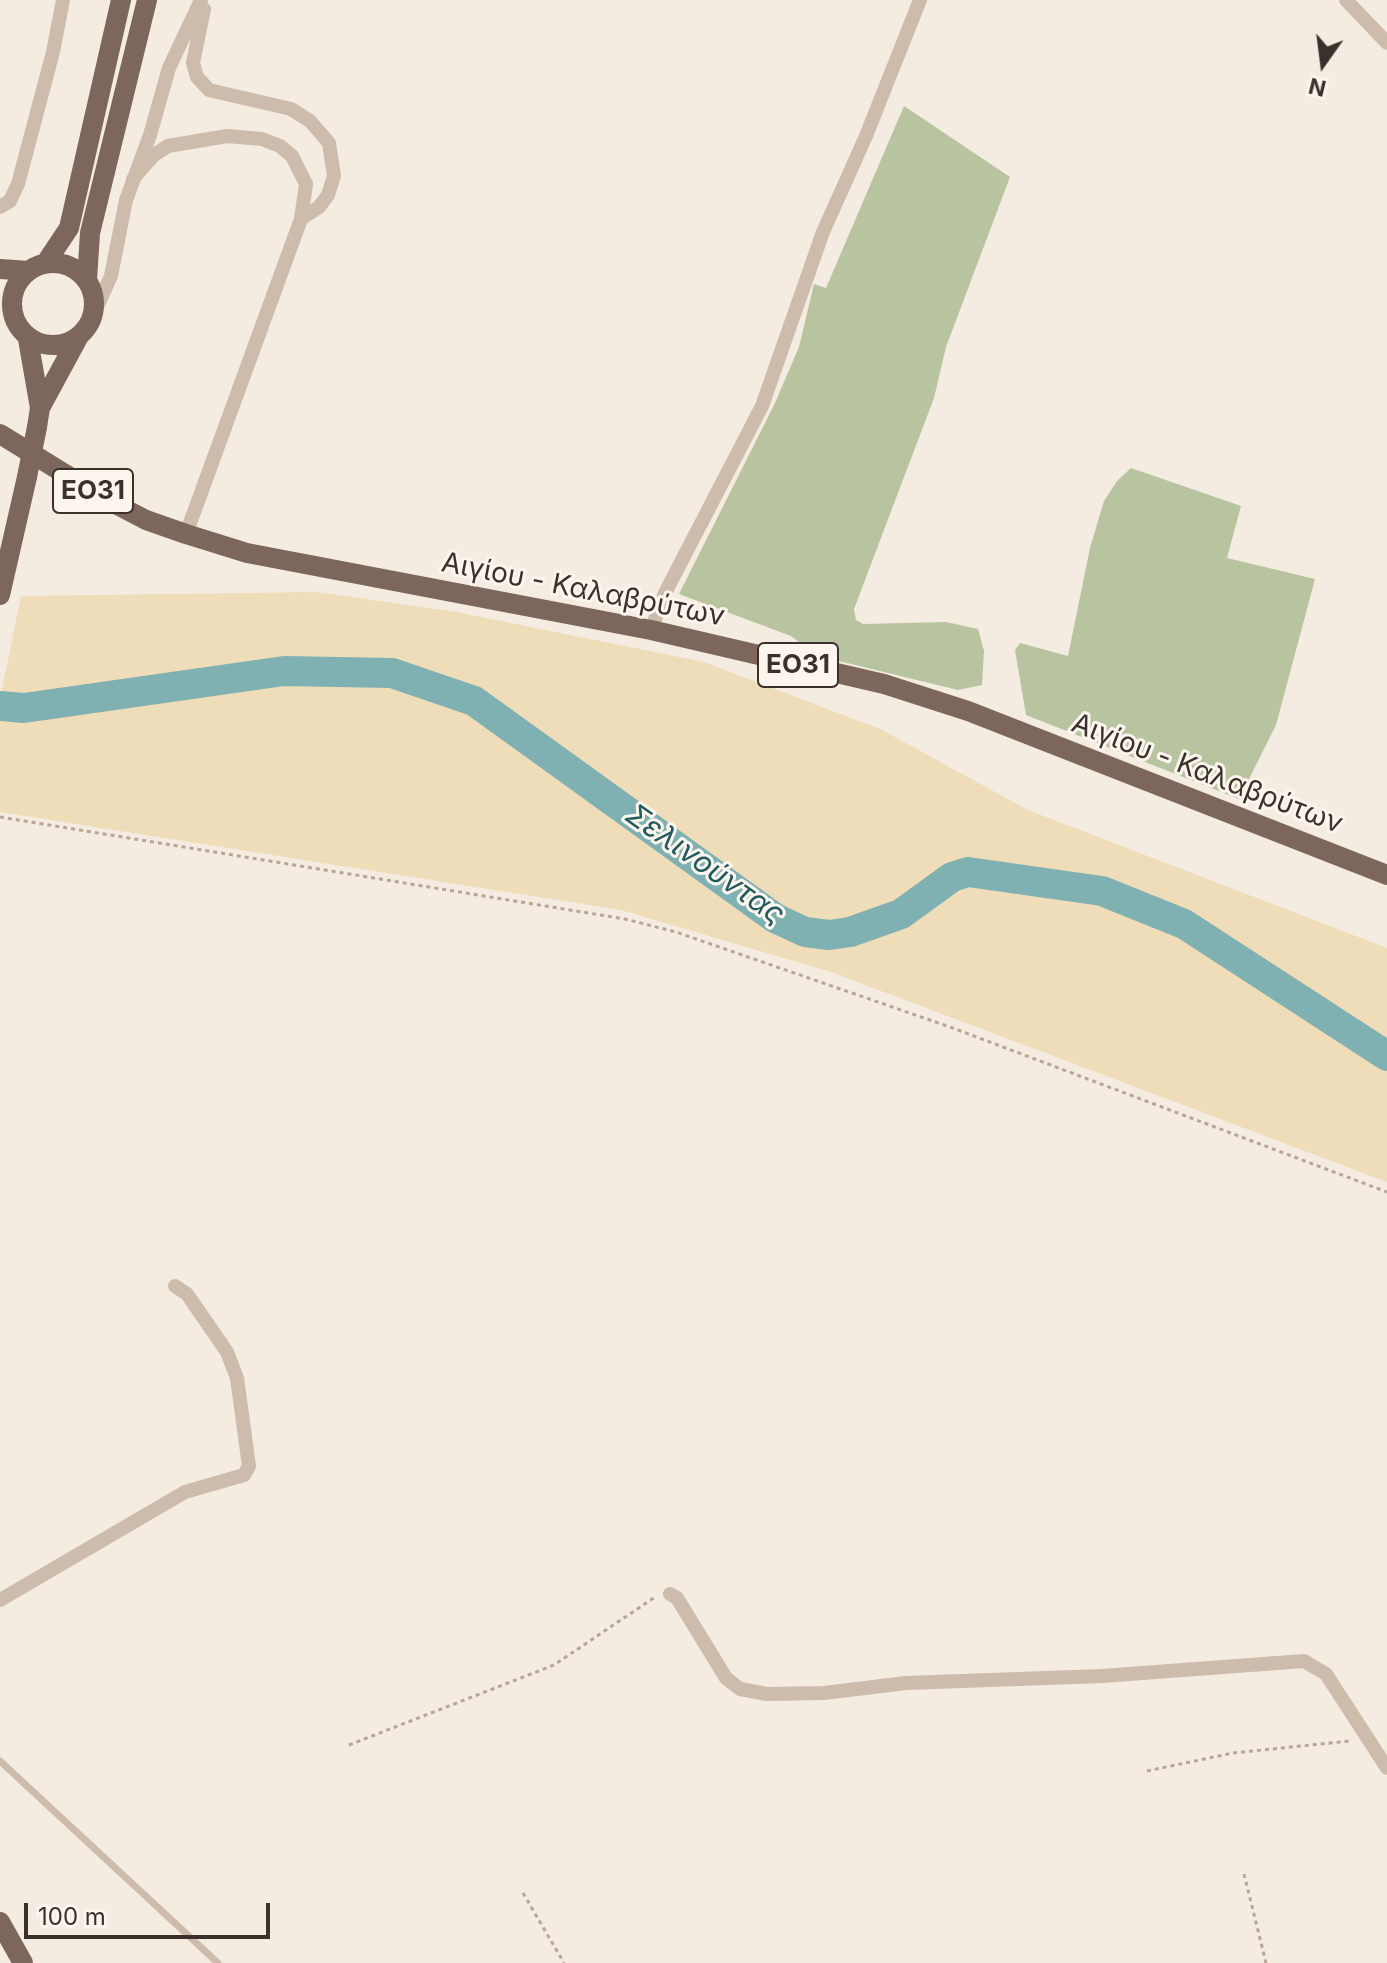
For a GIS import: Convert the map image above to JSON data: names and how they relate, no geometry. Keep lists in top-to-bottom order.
{
  "streets": {
    "main road": ["ΕΟ31", "Αιγίου - Καλαβρύτων"]
  },
  "water": ["Σελινούντας"],
  "scale_bar": "100 m",
  "north": "bottom"
}
